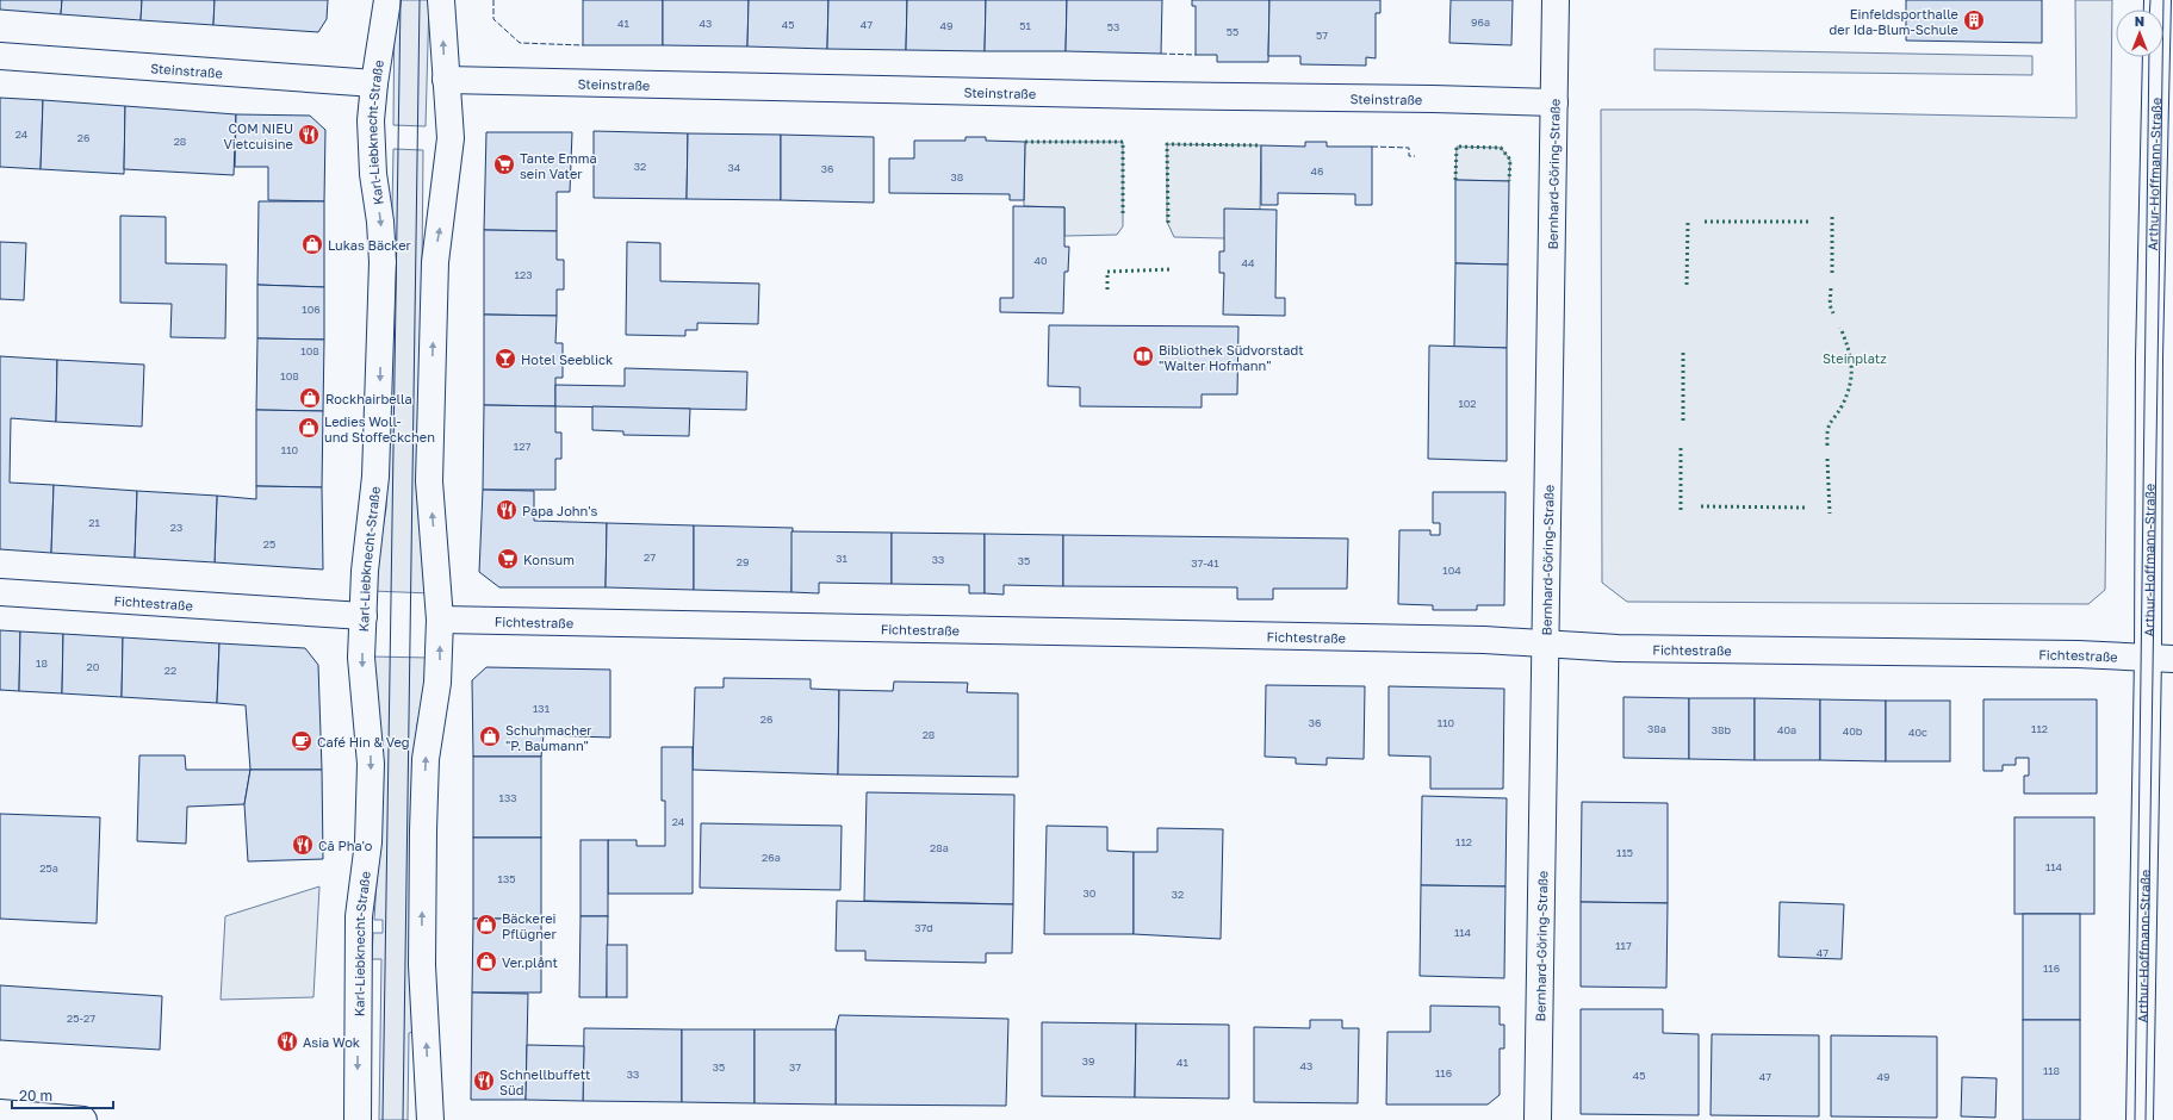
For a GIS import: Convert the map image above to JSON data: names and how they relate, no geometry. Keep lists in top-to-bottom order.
{
  "streets": {
    "street": [
      "Steinstraße",
      "Karl-Liebknecht-Straße",
      "Bernhard-Göring-Straße",
      "Arthur-Hoffmann-Straße",
      "Fichtestraße"
    ]
  },
  "crossings": [
    ["Steinstraße", "Karl-Liebknecht-Straße"],
    ["Steinstraße", "Bernhard-Göring-Straße"],
    ["Karl-Liebknecht-Straße", "Fichtestraße"],
    ["Bernhard-Göring-Straße", "Fichtestraße"],
    ["Arthur-Hoffmann-Straße", "Fichtestraße"]
  ],
  "parks": ["Steinplatz"],
  "places": {
    "building": ["Einfeldsporthalle der Ida-Blum-Schule"],
    "restaurant": [
      "COM NIEU Vietcuisine",
      "Papa John's",
      "Cā Pha'o",
      "Asia Wok",
      "Schnellbuffett Süd"
    ],
    "supermarket": ["Tante Emma sein Vater", "Konsum"],
    "shop": [
      "Lukas Bäcker",
      "Rockhairbella",
      "Ledies Woll- und Stoffeckchen",
      "Schuhmacher \"P. Baumann\"",
      "Bäckerei Pflügner",
      "Ver.plånt"
    ],
    "library": ["Bibliothek Südvorstadt \"Walter Hofmann\""],
    "bar": ["Hotel Seeblick"],
    "cafe": ["Café Hin & Veg"]
  },
  "house_numbers": [
    "96a",
    "41",
    "43",
    "45",
    "47",
    "49",
    "51",
    "53",
    "55",
    "57",
    "24",
    "26",
    "28",
    "32",
    "34",
    "36",
    "46",
    "38",
    "40",
    "44",
    "123",
    "106",
    "108",
    "108",
    "102",
    "127",
    "110",
    "21",
    "23",
    "25",
    "27",
    "31",
    "33",
    "35",
    "29",
    "37-41",
    "104",
    "18",
    "20",
    "22",
    "131",
    "26",
    "36",
    "110",
    "38a",
    "112",
    "38b",
    "40a",
    "40b",
    "40c",
    "28",
    "133",
    "24",
    "112",
    "28a",
    "115",
    "26a",
    "114",
    "25a",
    "135",
    "30",
    "32",
    "37d",
    "114",
    "117",
    "47",
    "116",
    "25-27",
    "39",
    "41",
    "43",
    "35",
    "37",
    "118",
    "116",
    "33",
    "45",
    "47",
    "49"
  ],
  "scale_bar": "20 m",
  "north": "top"
}
